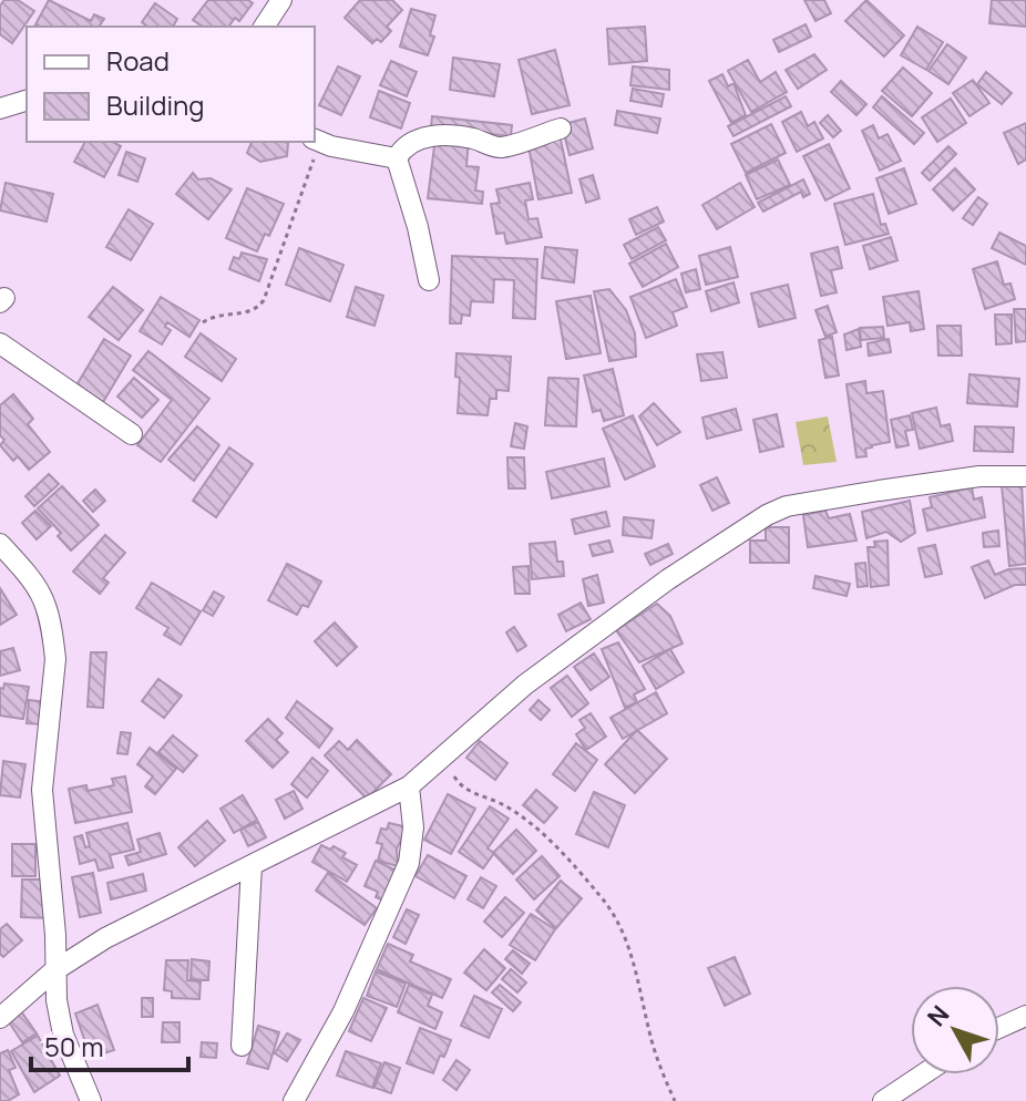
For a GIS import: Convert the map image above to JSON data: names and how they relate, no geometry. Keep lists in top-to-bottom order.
{
  "legend": ["Road", "Building"],
  "scale_bar": "50 m",
  "north": "top left"
}
